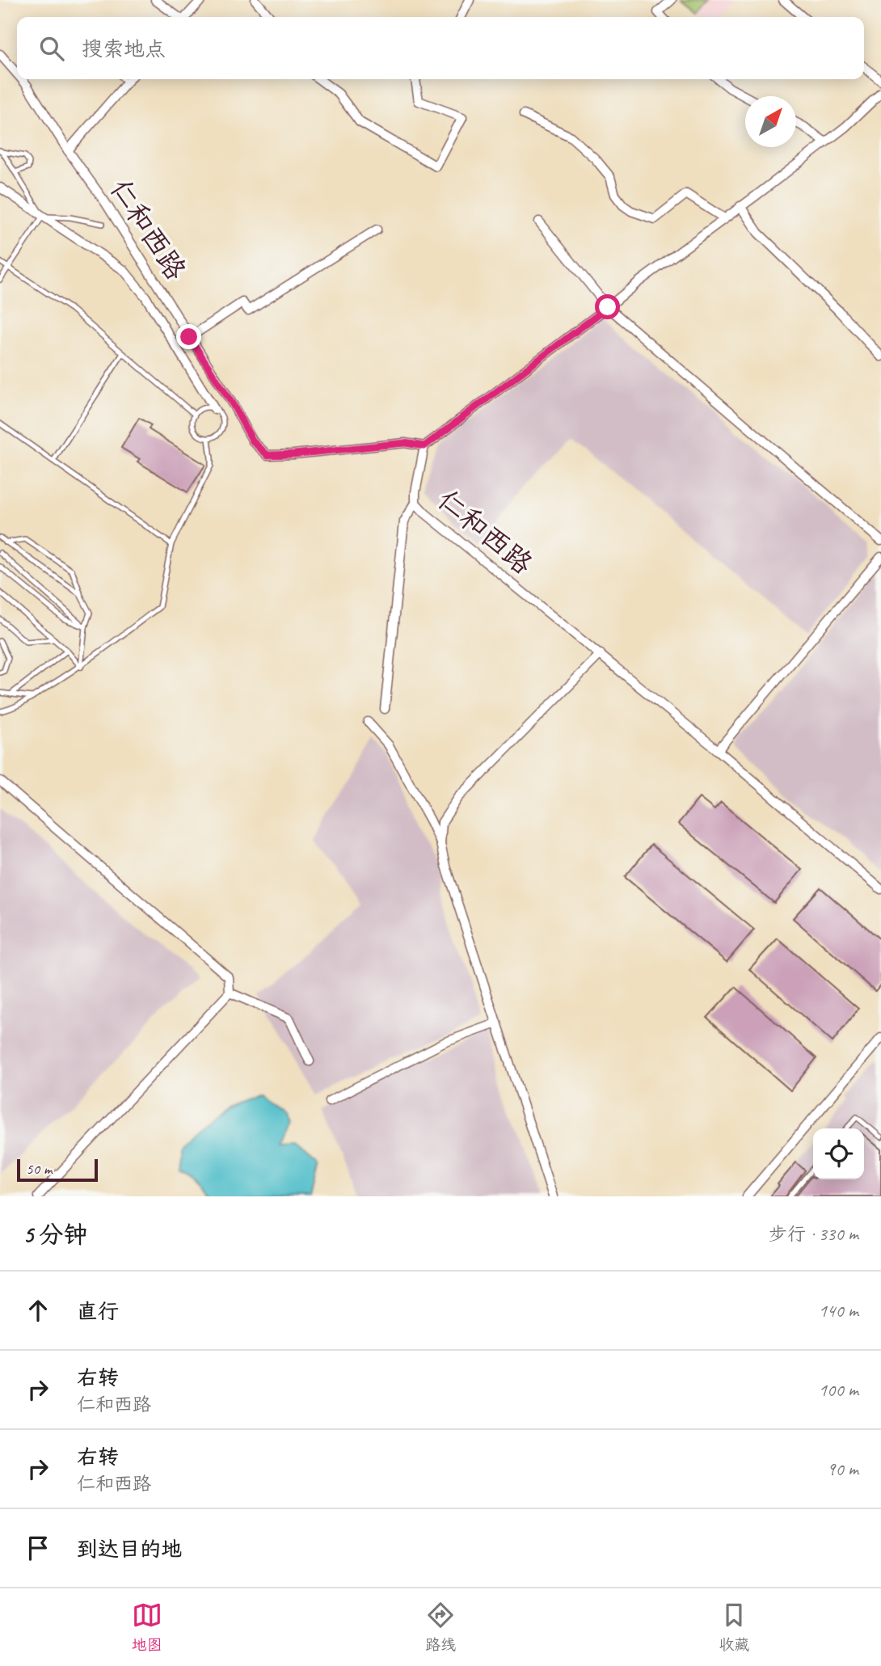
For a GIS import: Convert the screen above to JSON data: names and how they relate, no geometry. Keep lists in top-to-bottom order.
{
  "streets": {
    "street": ["仁和西路"]
  },
  "scale_bar": "50 m",
  "north": "top right",
  "page": {
    "search": "搜索地点",
    "scale": "50 m",
    "heading": ["5 分钟", "步行 · 330 m"],
    "list": [
      ["直行", "140 m"],
      ["右转", "仁和西路", "100 m"],
      ["右转", "仁和西路", "90 m"],
      "到达目的地"
    ],
    "nav": ["地图", "路线", "收藏"]
  }
}
